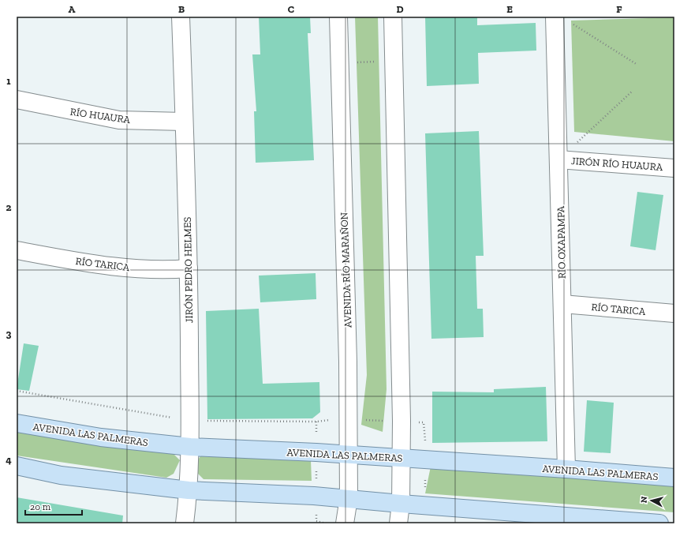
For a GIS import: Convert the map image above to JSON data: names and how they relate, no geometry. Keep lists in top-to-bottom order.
{
  "streets": {
    "main road": ["AVENIDA LAS PALMERAS"],
    "street": [
      "RÍO HUAURA",
      "JIRÓN RÍO HUAURA",
      "RÍO OXAPAMPA",
      "RÍO TARICA",
      "JIRÓN PEDRO HELMES",
      "AVENIDA RÍO MARAÑON"
    ]
  },
  "crossings": [
    ["RÍO HUAURA", "JIRÓN PEDRO HELMES"],
    ["JIRÓN RÍO HUAURA", "RÍO OXAPAMPA"],
    ["RÍO OXAPAMPA", "RÍO TARICA"],
    ["RÍO OXAPAMPA", "AVENIDA LAS PALMERAS"],
    ["RÍO TARICA", "JIRÓN PEDRO HELMES"],
    ["JIRÓN PEDRO HELMES", "AVENIDA LAS PALMERAS"],
    ["AVENIDA RÍO MARAÑON", "AVENIDA LAS PALMERAS"]
  ],
  "scale_bar": "20 m",
  "north": "left",
  "grid": {
    "columns": [
      "A",
      "B",
      "C",
      "D",
      "E",
      "F"
    ],
    "rows": [
      "1",
      "2",
      "3",
      "4"
    ]
  }
}
